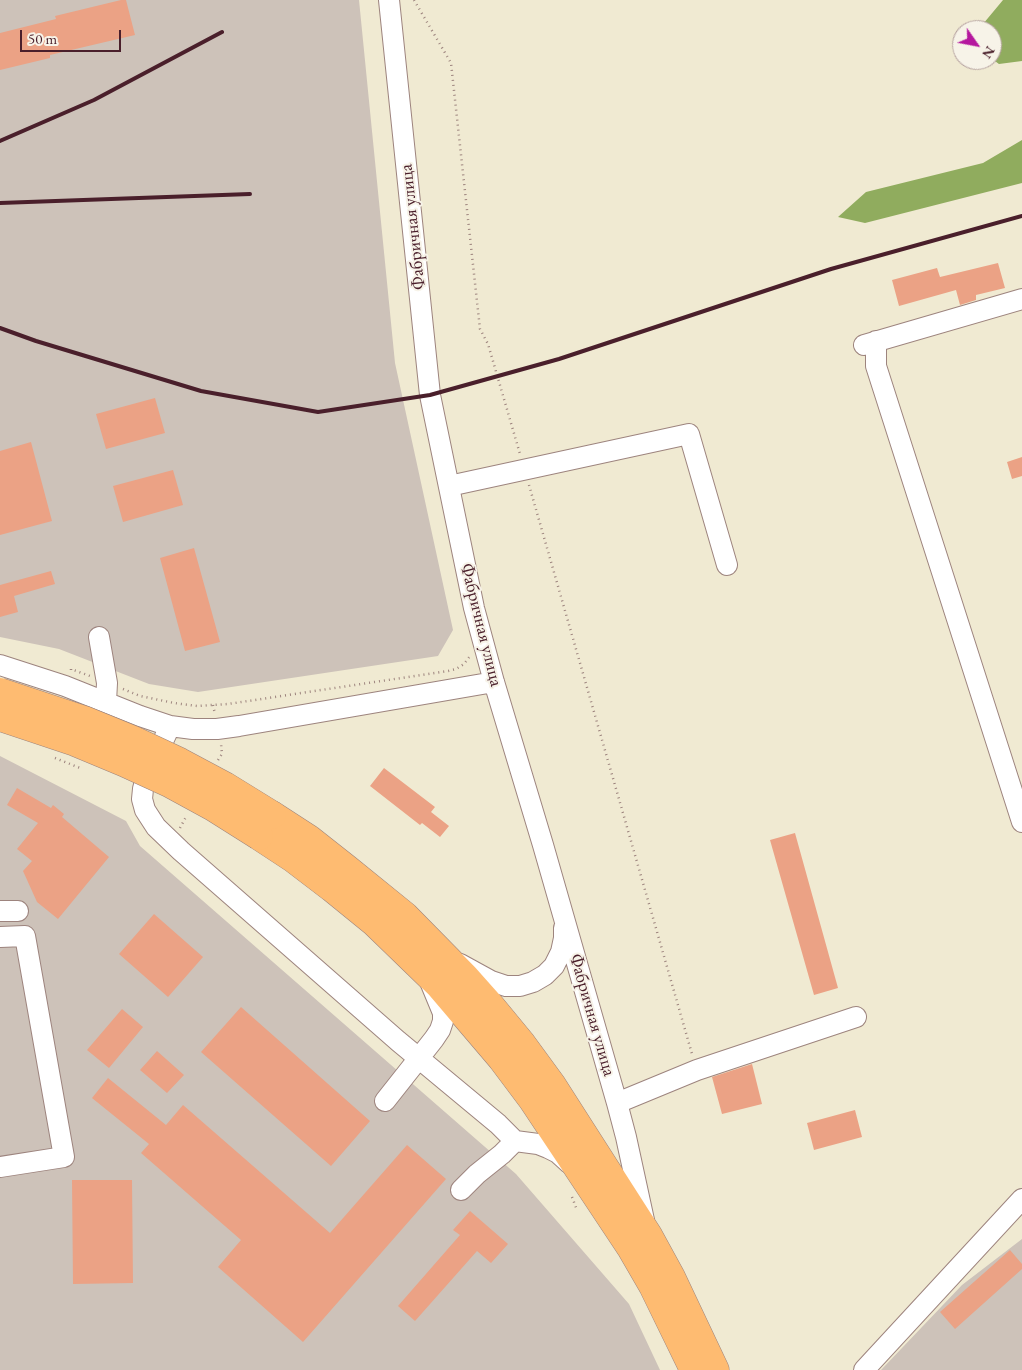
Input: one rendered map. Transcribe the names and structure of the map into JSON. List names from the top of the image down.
{
  "streets": {
    "street": ["Фабричная улица"]
  },
  "scale_bar": "50 m",
  "north": "bottom right"
}
